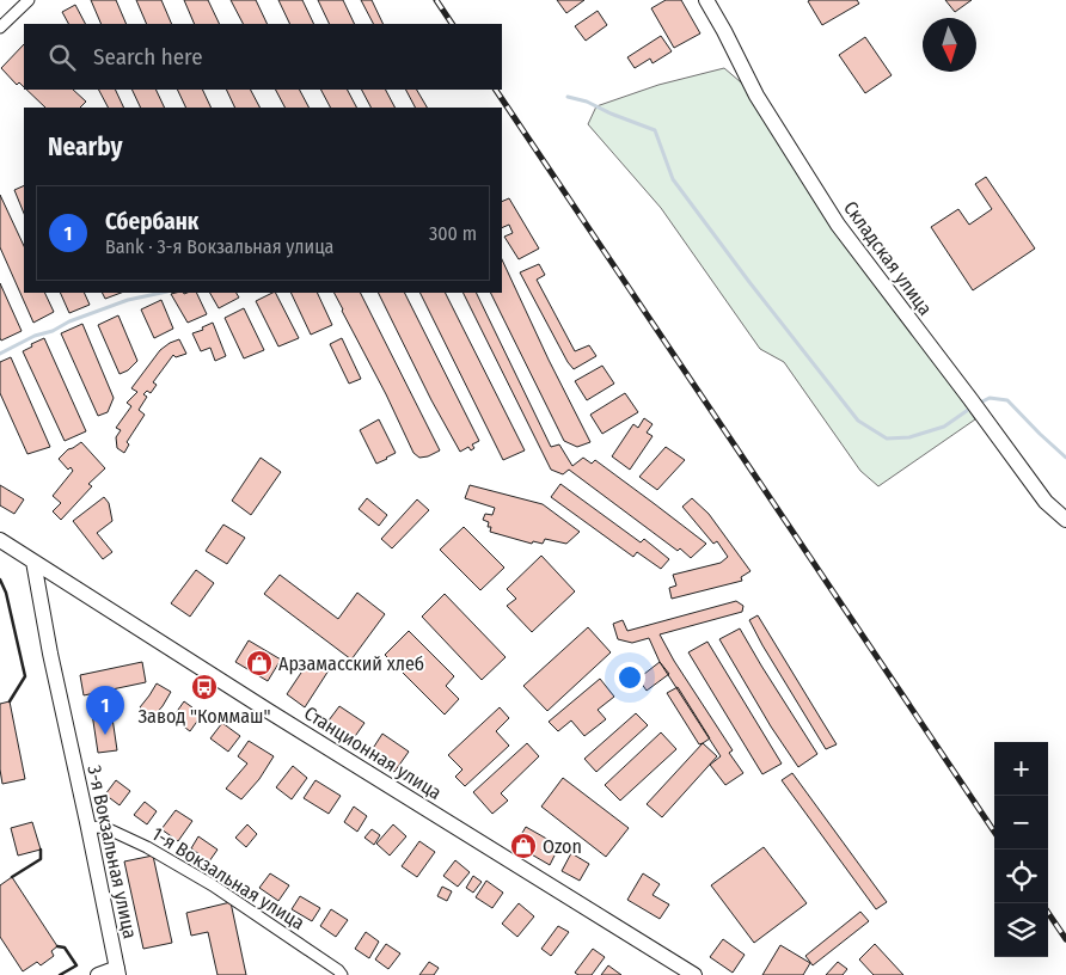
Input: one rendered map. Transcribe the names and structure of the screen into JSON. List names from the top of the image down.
{
  "streets": {
    "street": [
      "Складская улица",
      "Станционная улица",
      "3-я Вокзальная улица",
      "1-я Вокзальная улица"
    ]
  },
  "crossings": [
    ["Станционная улица", "3-я Вокзальная улица"],
    ["3-я Вокзальная улица", "1-я Вокзальная улица"]
  ],
  "places": {
    "shop": ["Арзамасский хлеб", "Ozon"],
    "bus stop": ["Завод \"Коммаш\""]
  },
  "north": "bottom",
  "page": {
    "search": "Search here",
    "heading": "Nearby",
    "list": [
      {
        "mark": "1",
        "name": "Сбербанк",
        "note": "Bank · 3-я Вокзальная улица",
        "value": "300 m"
      }
    ],
    "pins": "1",
    "map_buttons": ["+", "−"]
  }
}
